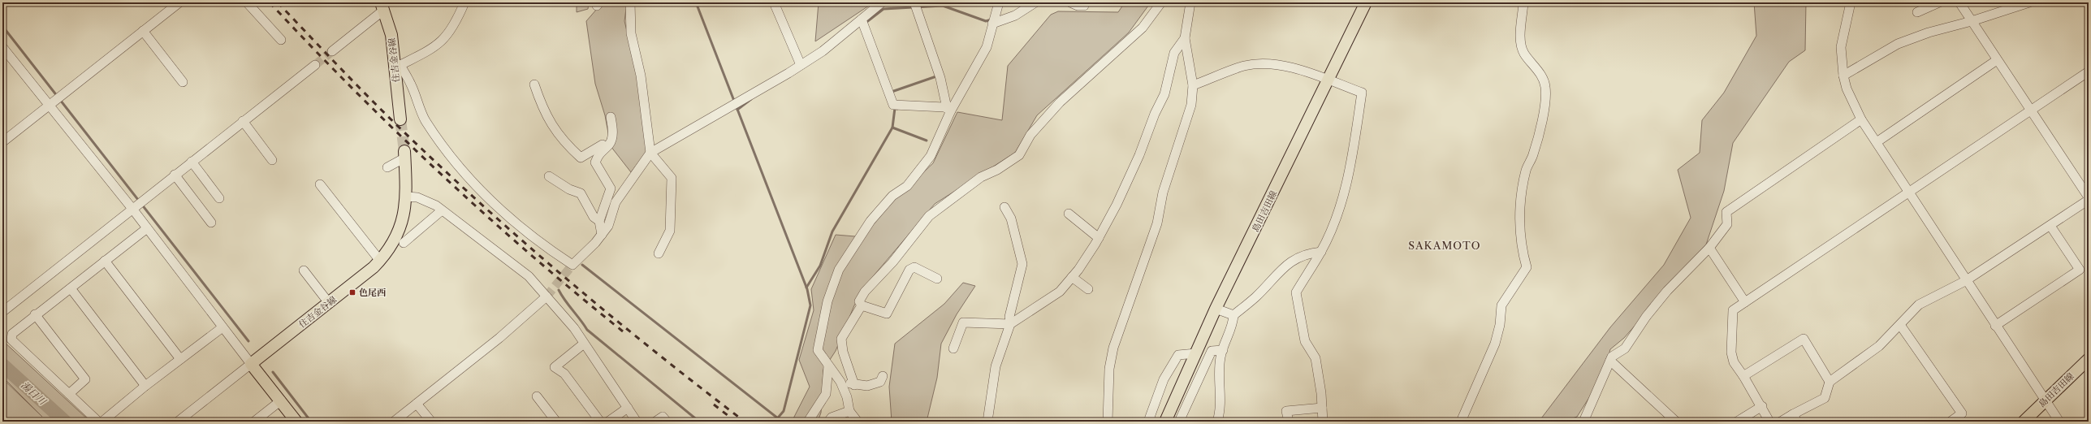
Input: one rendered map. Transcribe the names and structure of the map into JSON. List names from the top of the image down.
{
  "streets": {
    "main road": ["住吉金谷線", "島田吉田線"]
  },
  "districts": ["SAKAMOTO"],
  "water": ["湯日川"],
  "places": {
    "transit": ["色尾西"]
  }
}
